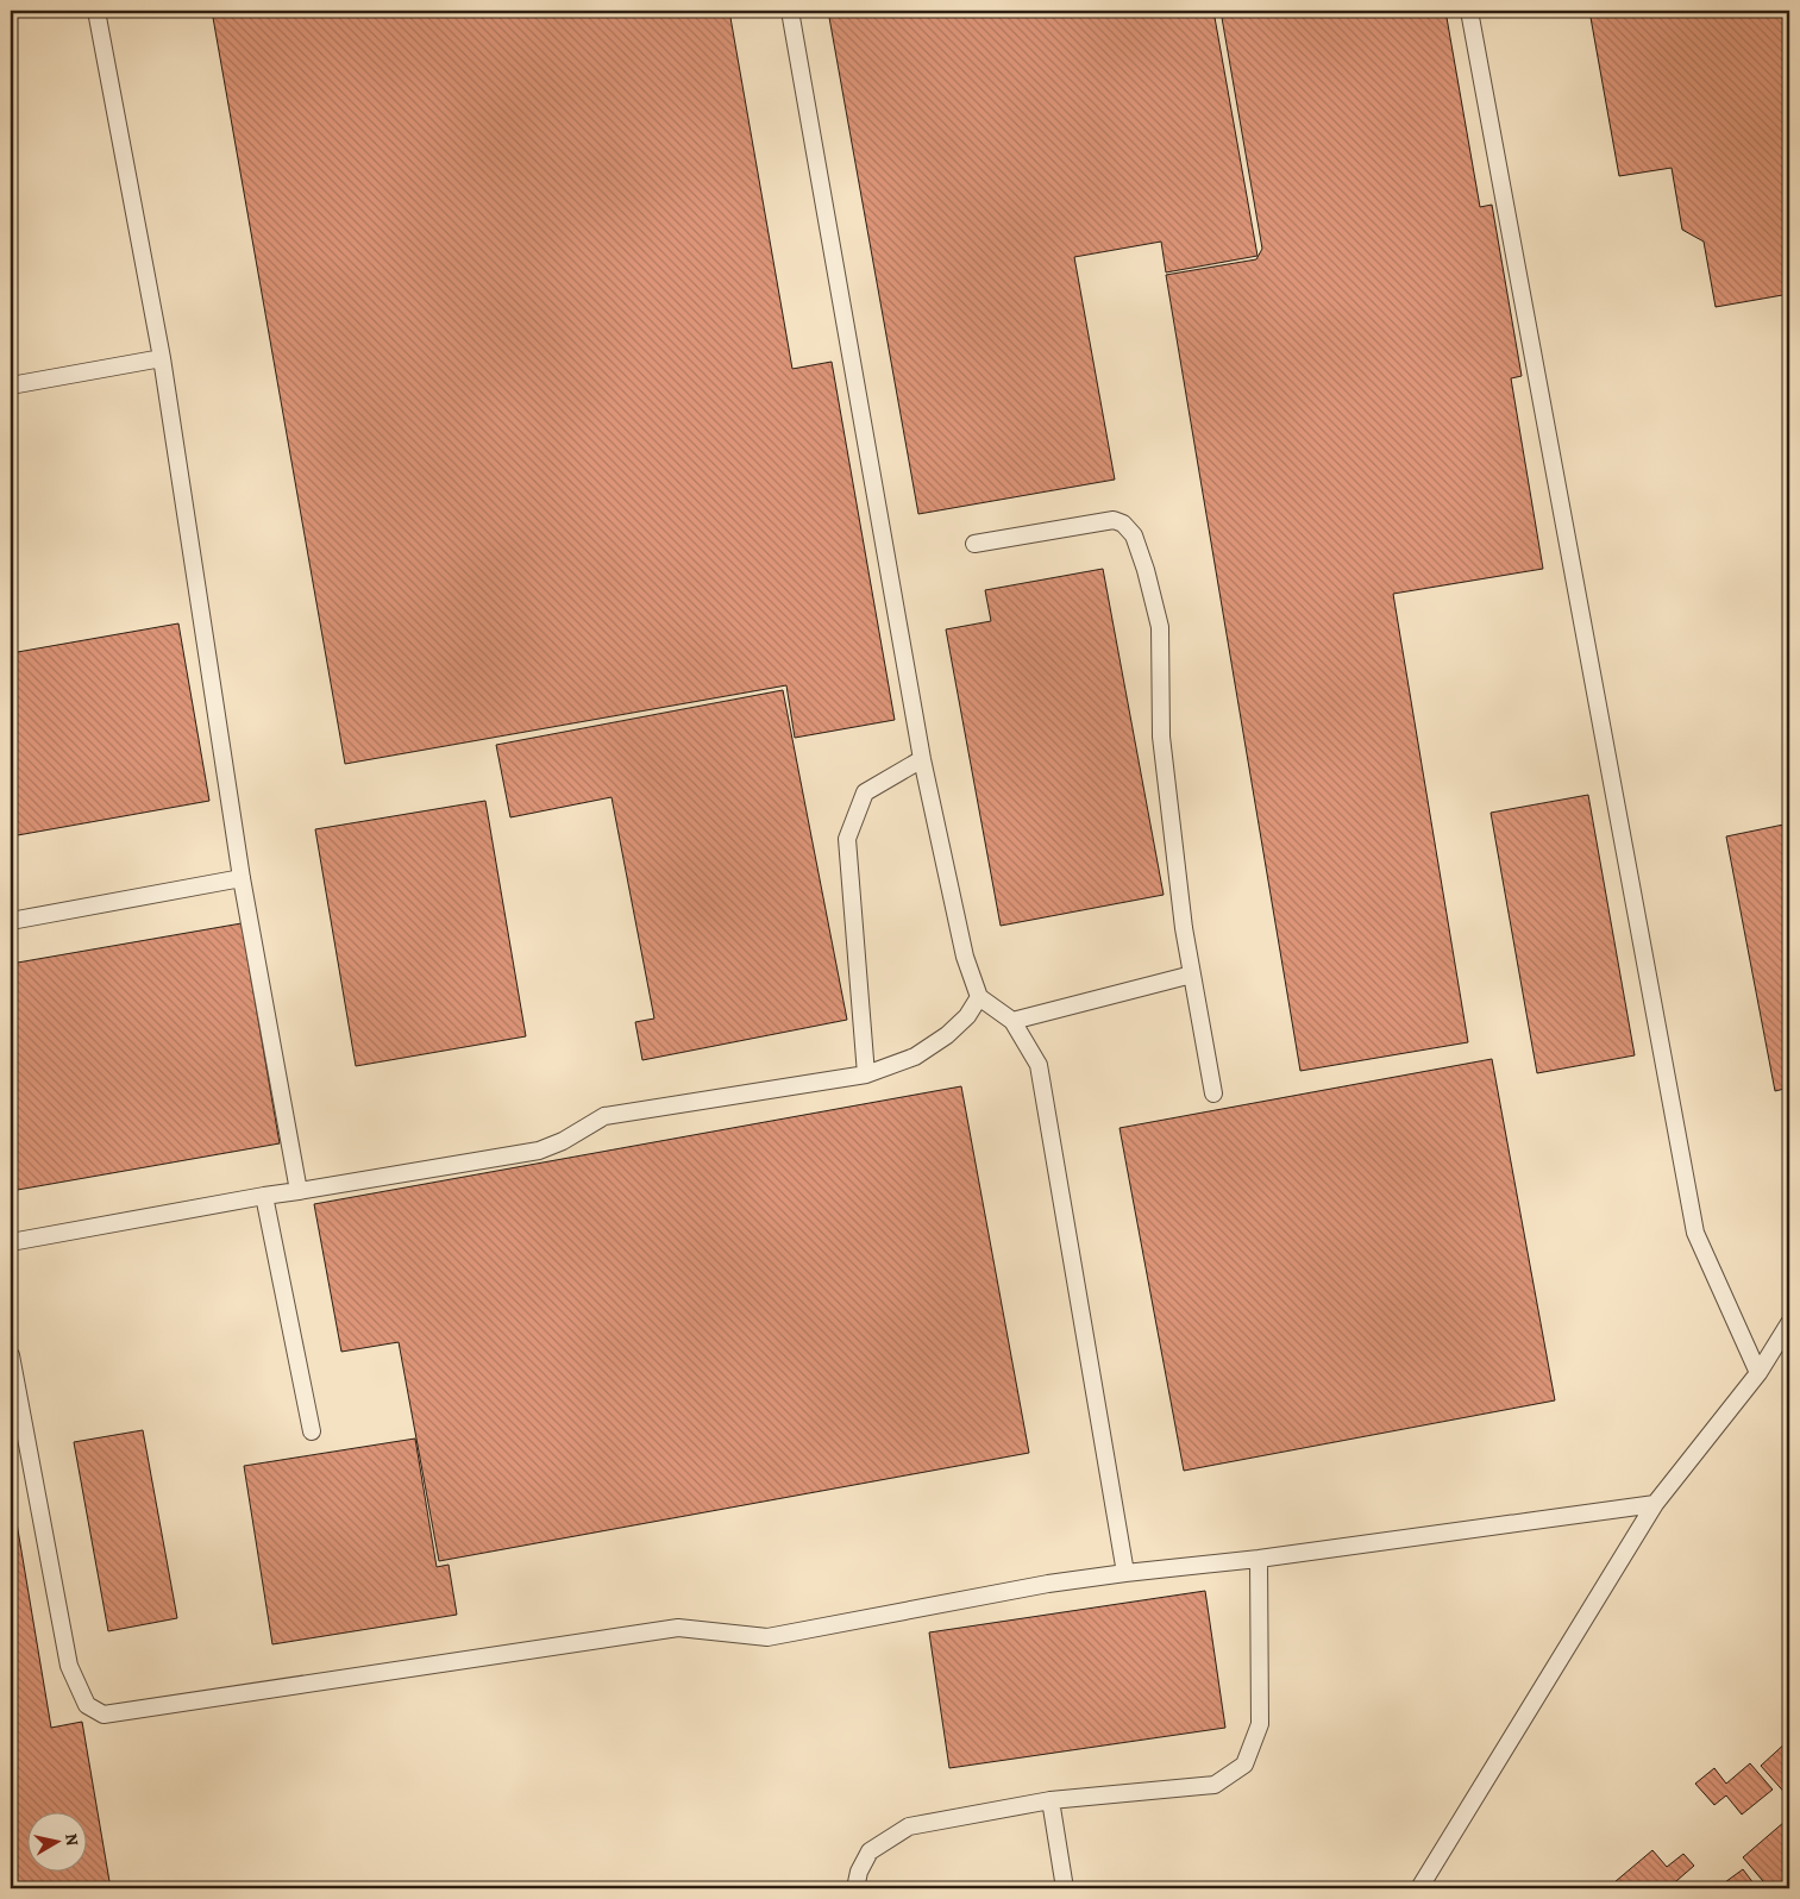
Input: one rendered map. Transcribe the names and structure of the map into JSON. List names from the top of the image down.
{
  "north": "right"
}
